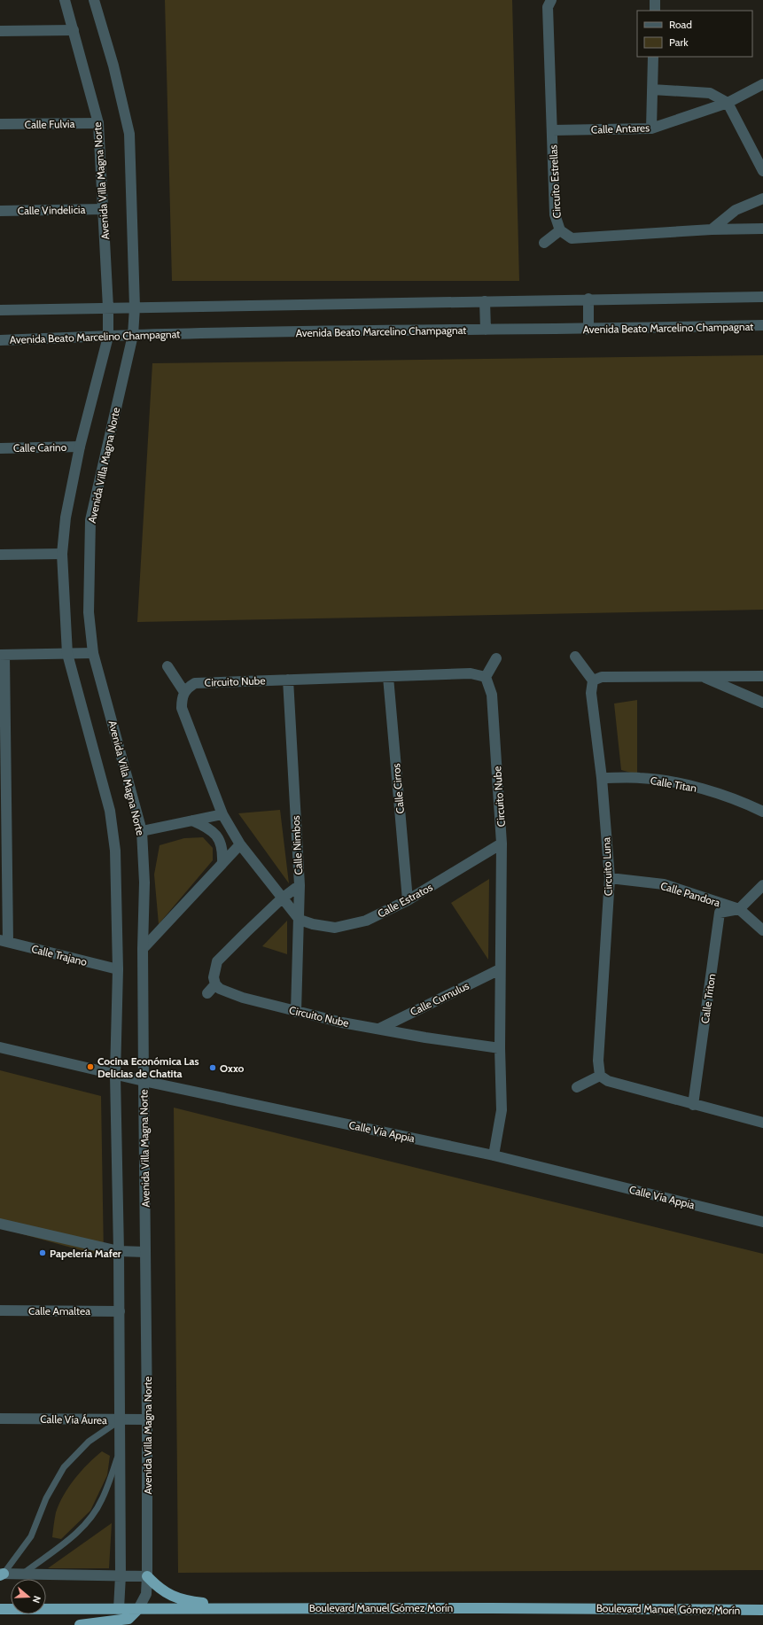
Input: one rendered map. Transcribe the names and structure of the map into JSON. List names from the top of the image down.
{
  "streets": {
    "highway": ["Boulevard Manuel Gómez Morín"],
    "street": [
      "Calle Fulvia",
      "Calle Antares",
      "Avenida Villa Magna Norte",
      "Circuito Estrellas",
      "Calle Vindelicia",
      "Avenida Beato Marcelino Champagnat",
      "Calle Carino",
      "Circuito Nube",
      "Calle Titan",
      "Calle Cirros",
      "Calle Nimbos",
      "Circuito Luna",
      "Calle Pandora",
      "Calle Estratos",
      "Calle Trajano",
      "Calle Cumulus",
      "Calle Triton",
      "Calle Vía Appia",
      "Calle Amaltea",
      "Calle Vía Áurea"
    ]
  },
  "crossings": [
    ["Calle Fulvia", "Avenida Villa Magna Norte"],
    ["Calle Antares", "Circuito Estrellas"],
    ["Avenida Villa Magna Norte", "Calle Vindelicia"],
    ["Avenida Villa Magna Norte", "Avenida Beato Marcelino Champagnat"],
    ["Avenida Villa Magna Norte", "Calle Carino"],
    ["Avenida Villa Magna Norte", "Calle Trajano"],
    ["Avenida Villa Magna Norte", "Calle Vía Appia"],
    ["Avenida Villa Magna Norte", "Calle Amaltea"],
    ["Avenida Villa Magna Norte", "Calle Vía Áurea"],
    ["Avenida Villa Magna Norte", "Boulevard Manuel Gómez Morín"],
    ["Circuito Nube", "Calle Cirros"],
    ["Circuito Nube", "Calle Nimbos"],
    ["Circuito Nube", "Calle Estratos"],
    ["Circuito Nube", "Calle Cumulus"],
    ["Calle Titan", "Circuito Luna"],
    ["Calle Cirros", "Calle Estratos"],
    ["Calle Nimbos", "Calle Estratos"],
    ["Circuito Luna", "Calle Pandora"],
    ["Calle Pandora", "Calle Triton"]
  ],
  "places": ["Cocina Económica Las Delicias de Chatita", "Oxxo", "Papelería Mafer"],
  "legend": ["Road", "Park"],
  "north": "right"
}
